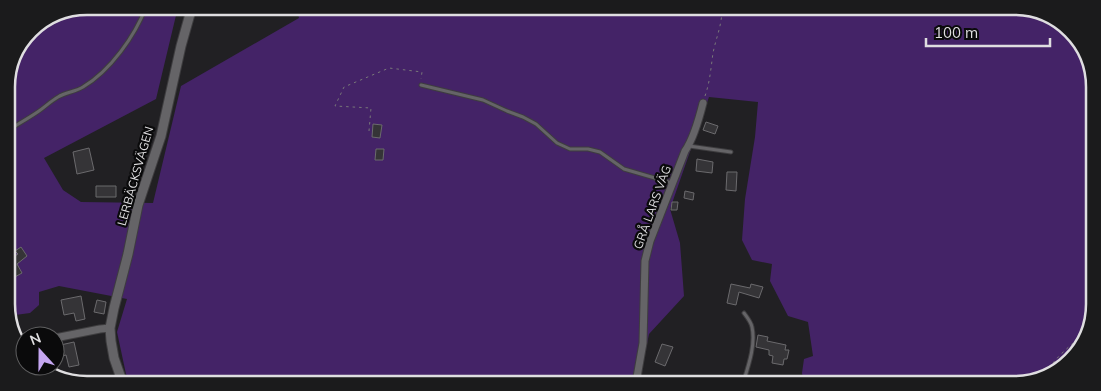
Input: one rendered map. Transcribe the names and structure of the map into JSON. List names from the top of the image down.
{
  "streets": {
    "street": ["LERBÄCKSVÄGEN", "GRÅ LARS VÄG"]
  },
  "scale_bar": "100 m",
  "north": "top"
}
